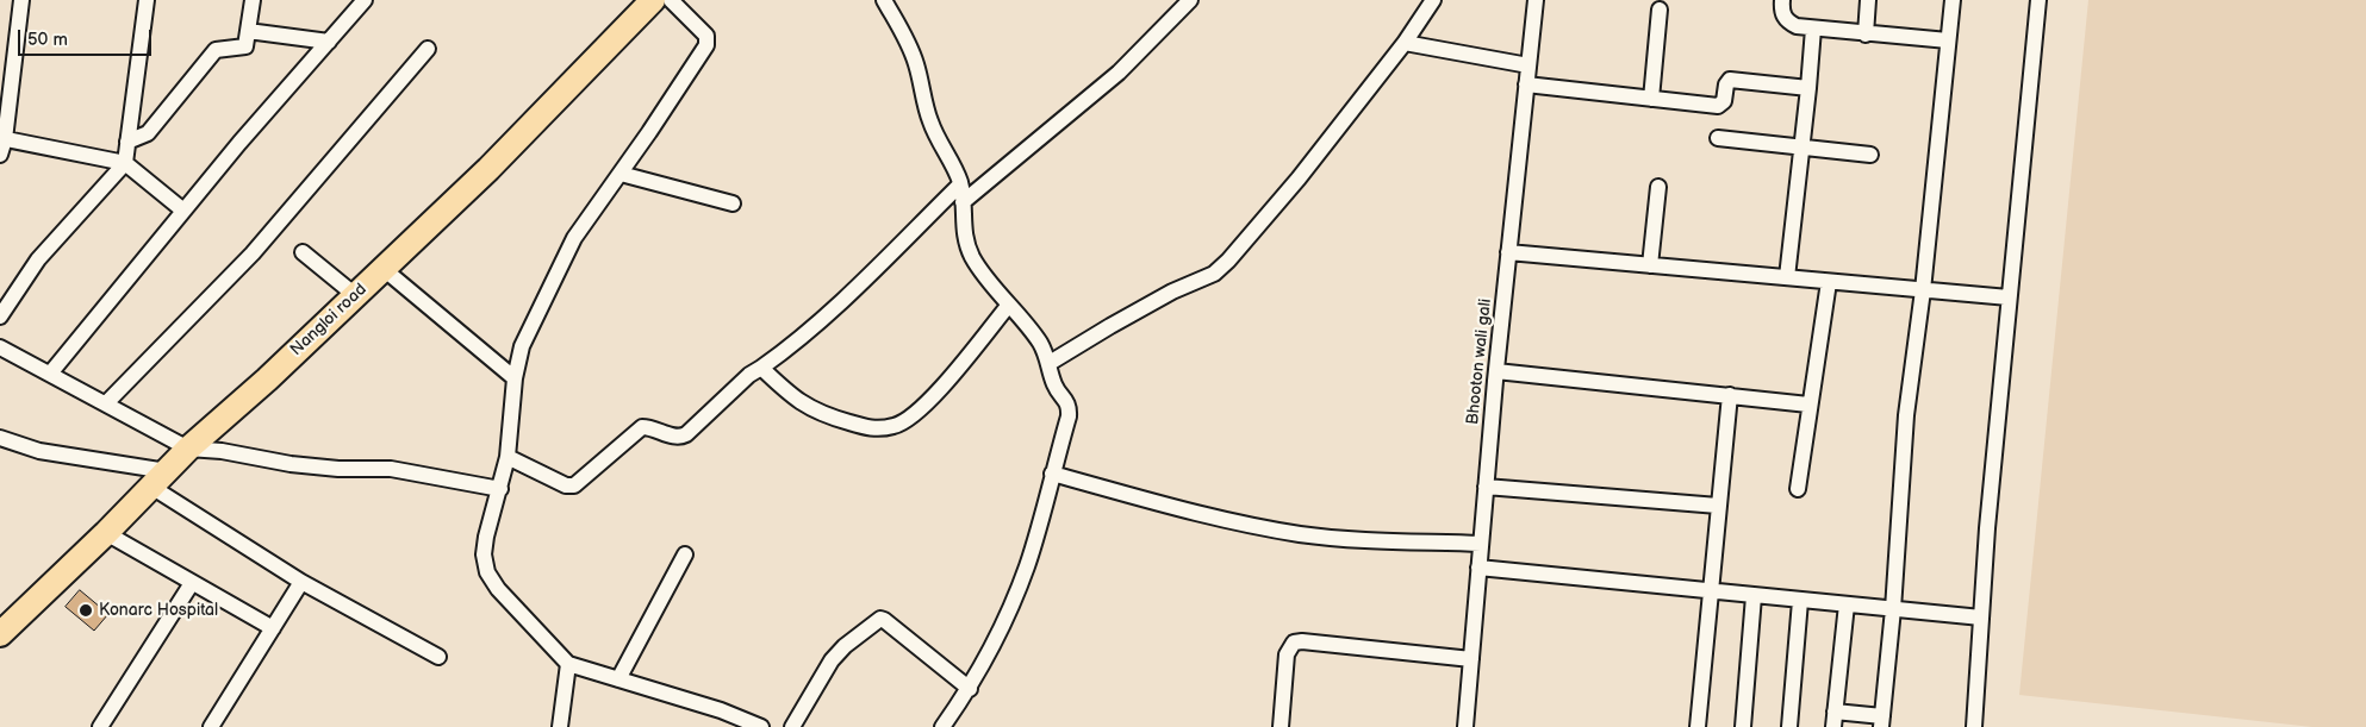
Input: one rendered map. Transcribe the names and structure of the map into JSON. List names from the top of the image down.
{
  "streets": {
    "main road": ["Nangloi road"],
    "street": ["Bhooton wali gali"]
  },
  "places": ["Konarc Hospital"],
  "scale_bar": "50 m"
}
